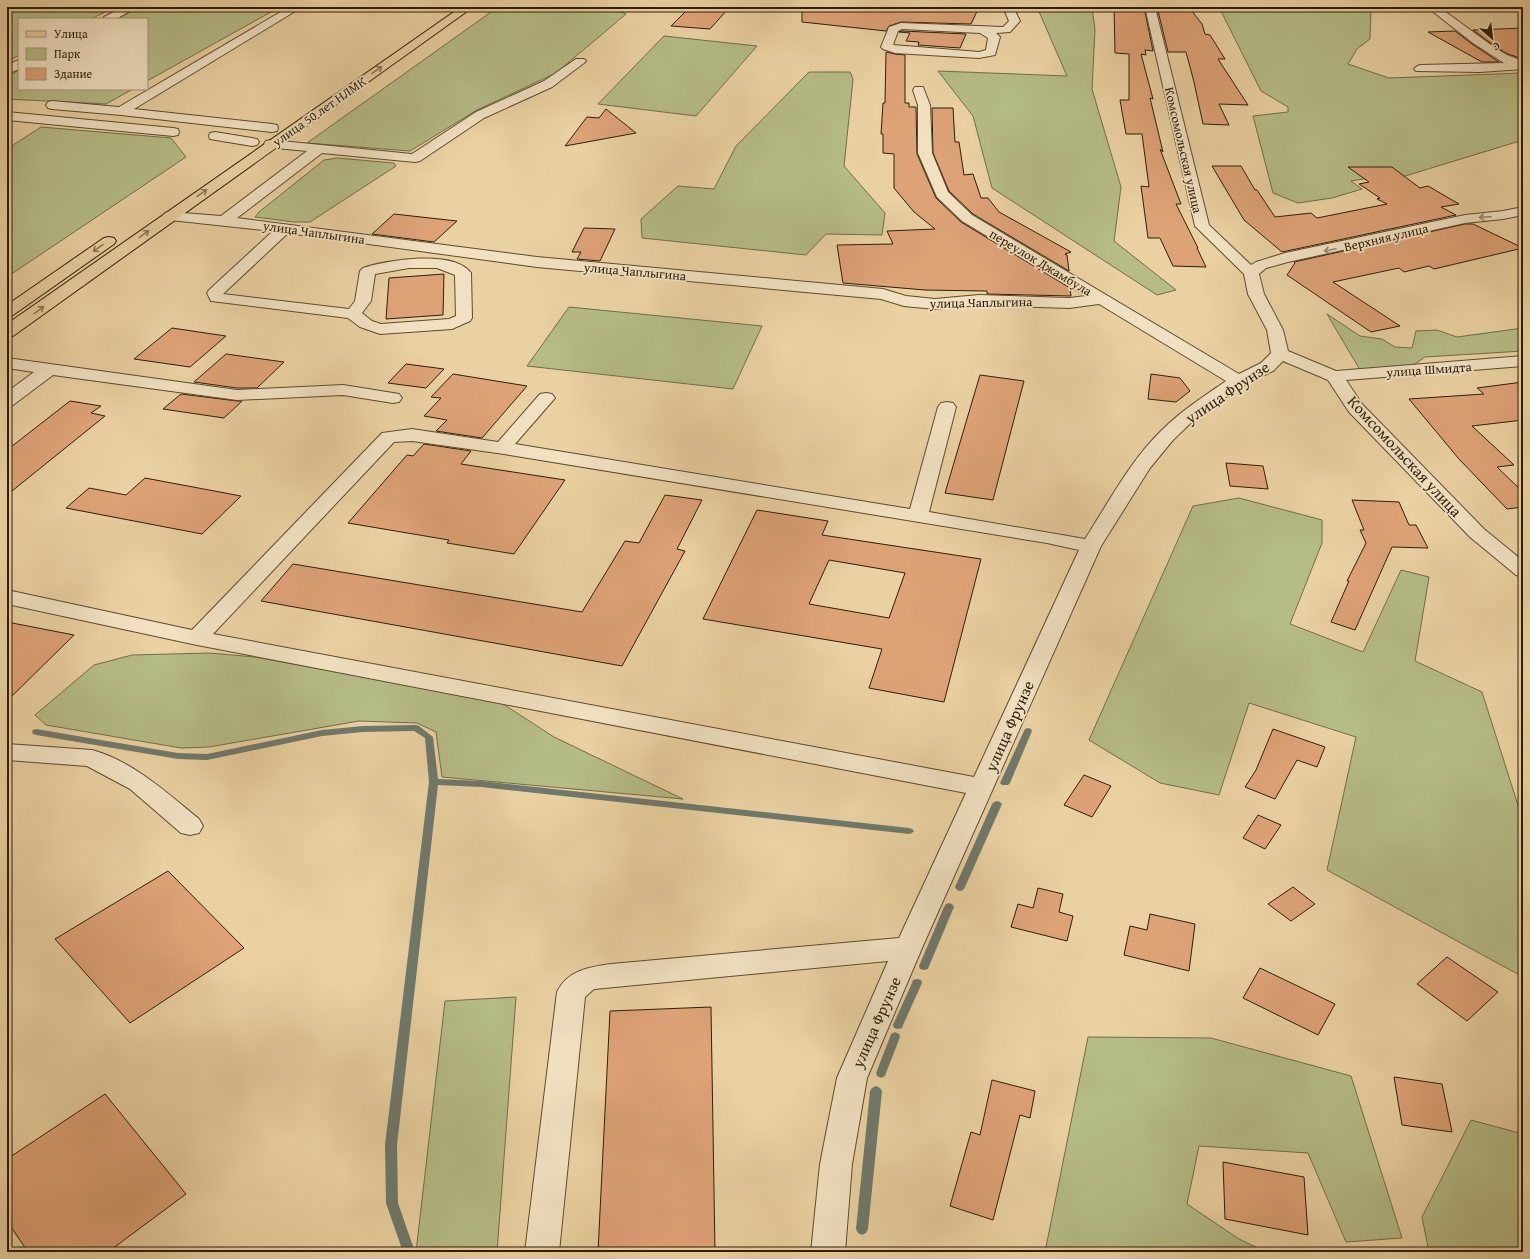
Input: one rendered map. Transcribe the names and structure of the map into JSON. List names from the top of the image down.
{
  "streets": {
    "main road": ["улица 50 лет НЛМК"],
    "street": [
      "Комсомольская улица",
      "улица Чаплыгина",
      "Верхняя улица",
      "переулок Джамбула",
      "улица Шмидта",
      "улица Фрунзе"
    ]
  },
  "crossings": [
    ["улица 50 лет НЛМК", "улица Чаплыгина"],
    ["Комсомольская улица", "Верхняя улица"],
    ["Комсомольская улица", "улица Шмидта"],
    ["Комсомольская улица", "улица Фрунзе"],
    ["улица Чаплыгина", "переулок Джамбула"],
    ["Верхняя улица", "улица Фрунзе"],
    ["переулок Джамбула", "улица Фрунзе"]
  ],
  "one_way": ["Верхняя улица"],
  "legend": ["Улица", "Парк", "Здание"],
  "north": "bottom right"
}
